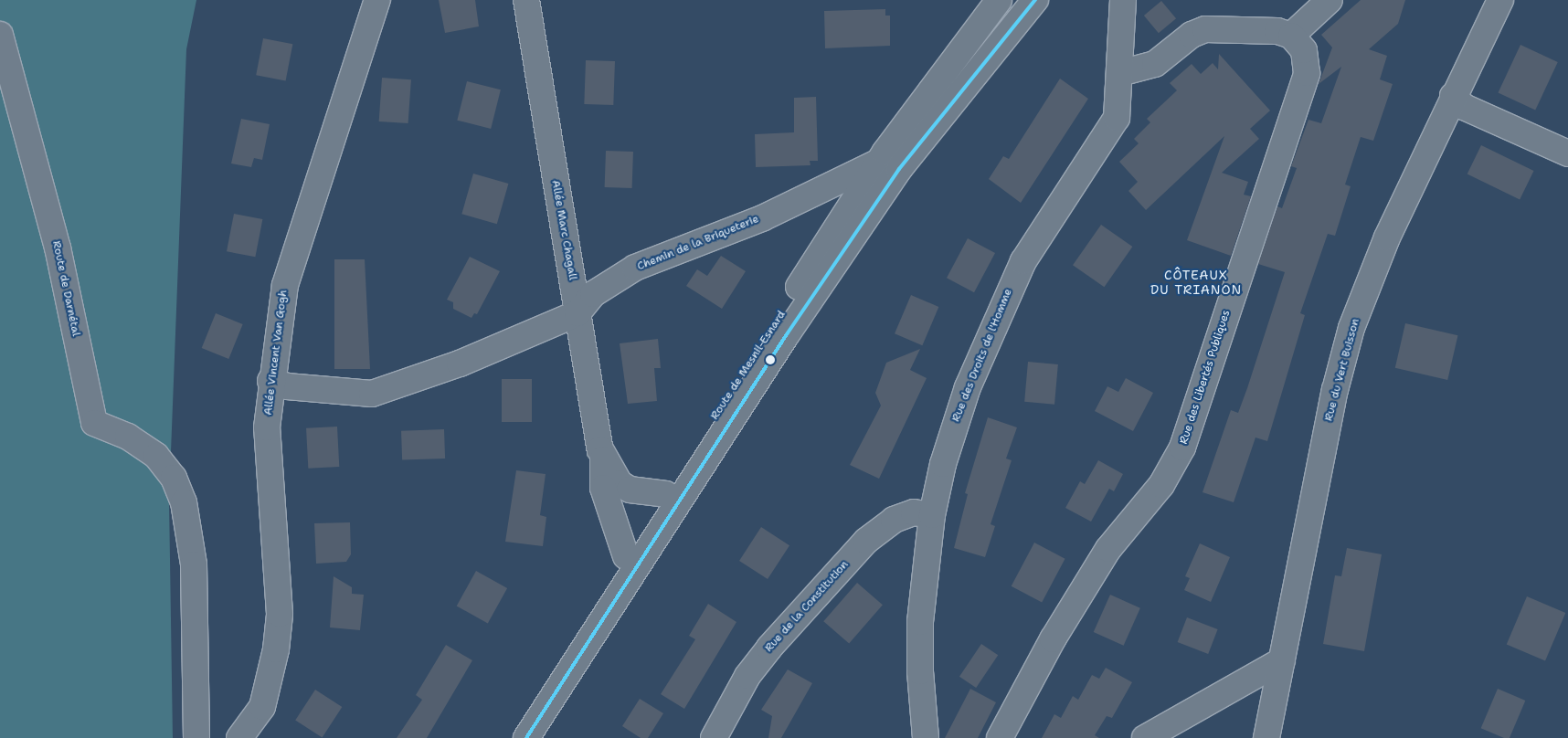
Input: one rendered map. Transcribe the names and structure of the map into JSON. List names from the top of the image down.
{
  "streets": {
    "street": [
      "Allée Marc Chagall",
      "Chemin de la Briqueterie",
      "Route de Darnétal",
      "Allée Vincent Van Gogh",
      "Rue des Droits de l'Homme",
      "Route de Mesnil-Esnard",
      "Rue du Vert Buisson",
      "Rue des Libertés Publiques",
      "Rue de la Constitution"
    ]
  },
  "crossings": [
    ["Allée Marc Chagall", "Chemin de la Briqueterie"],
    ["Chemin de la Briqueterie", "Allée Vincent Van Gogh"],
    ["Chemin de la Briqueterie", "Route de Mesnil-Esnard"],
    ["Rue des Droits de l'Homme", "Rue de la Constitution"]
  ],
  "districts": ["CÔTEAUX DU TRIANON"]
}
